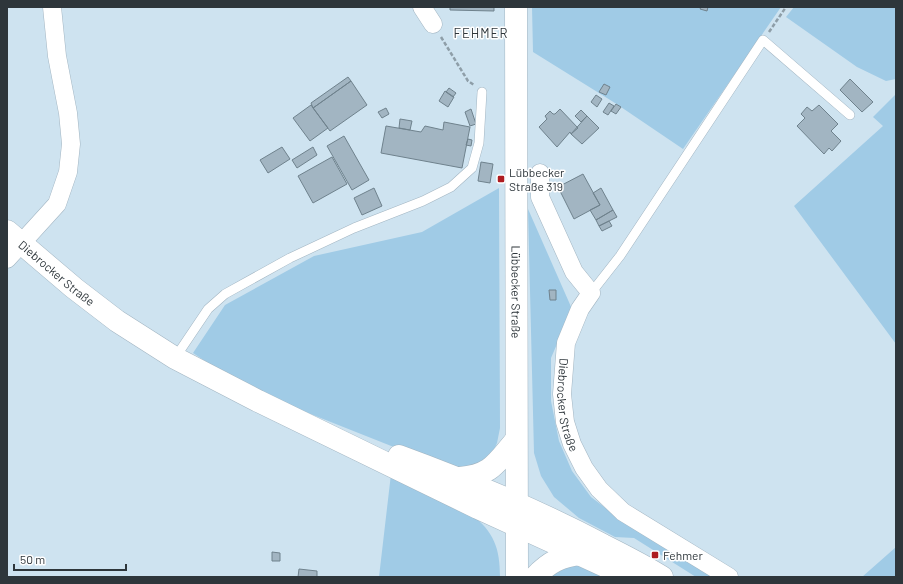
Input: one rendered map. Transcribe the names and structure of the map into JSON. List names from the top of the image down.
{
  "streets": {
    "main road": ["Diebrocker Straße", "Lübbecker Straße"]
  },
  "crossings": [
    ["Diebrocker Straße", "Lübbecker Straße"]
  ],
  "districts": ["FEHMER"],
  "places": {
    "transit": ["Lübbecker Straße 319", "Fehmer"]
  },
  "scale_bar": "50 m"
}
